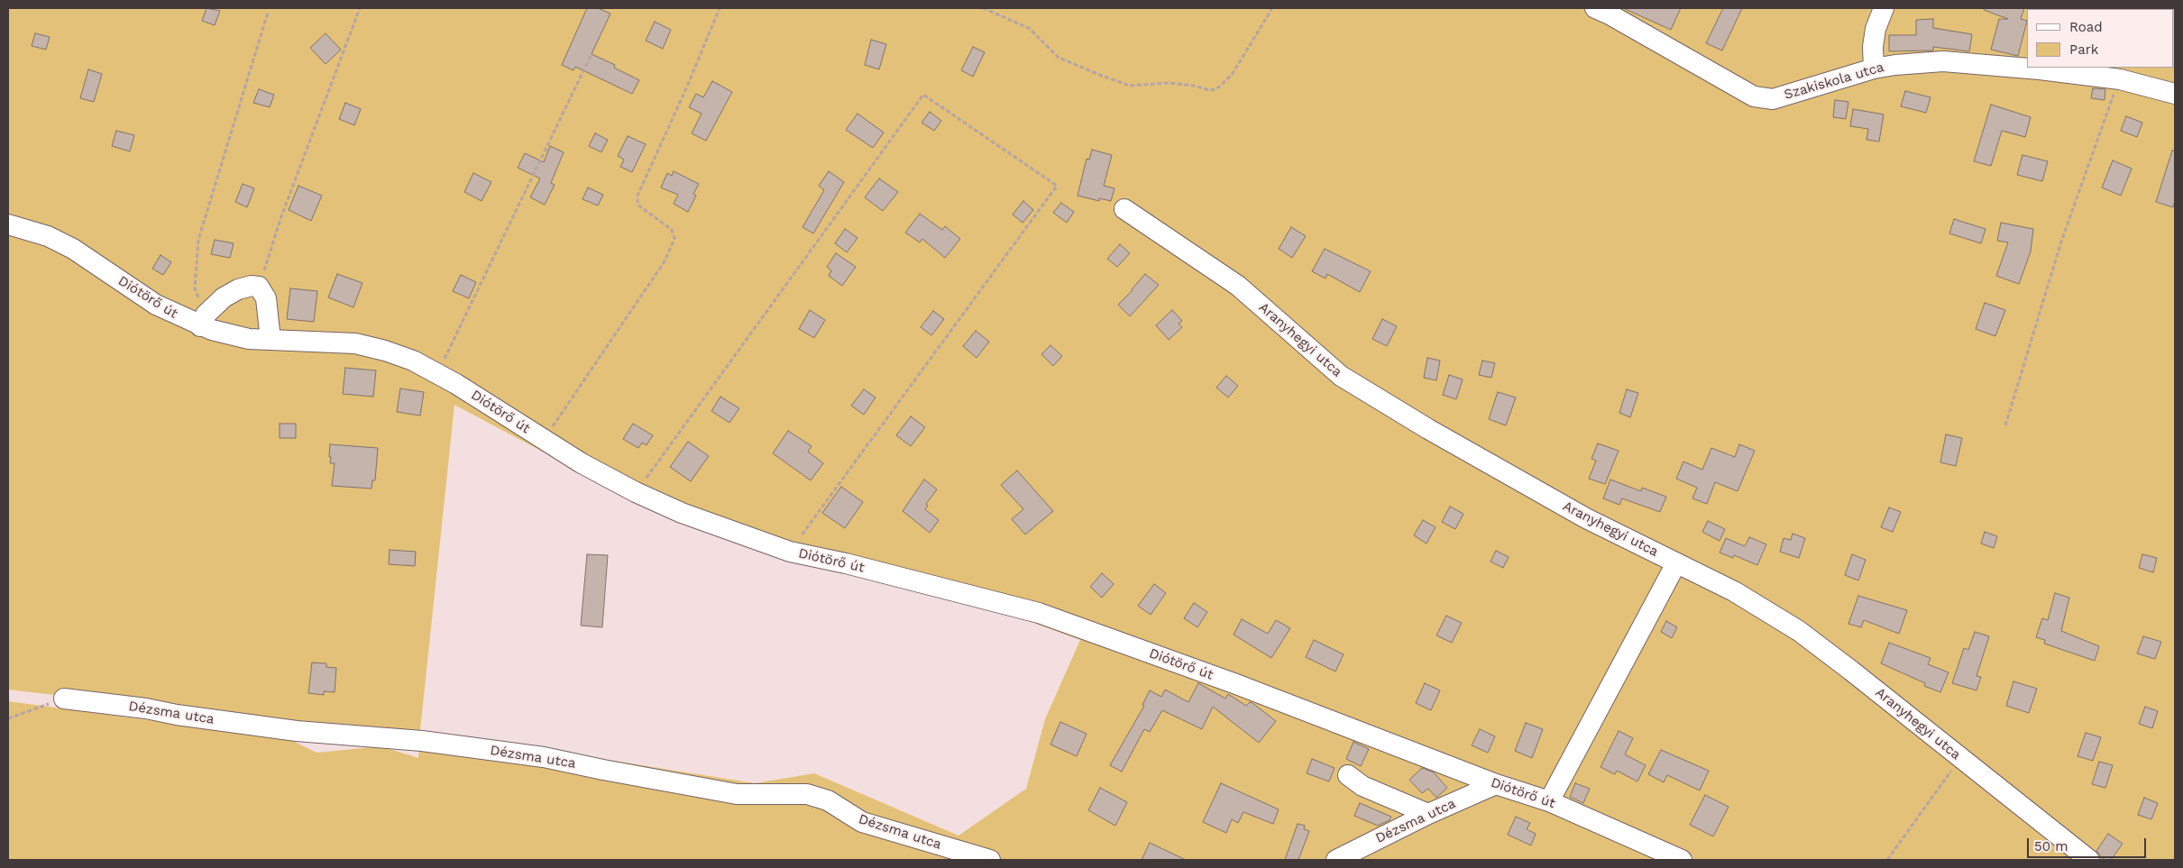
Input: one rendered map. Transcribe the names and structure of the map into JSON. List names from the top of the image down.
{
  "streets": {
    "street": [
      "Szakiskola utca",
      "Diótörő út",
      "Aranyhegyi utca",
      "Dézsma utca"
    ]
  },
  "crossings": [
    ["Diótörő út", "Dézsma utca"]
  ],
  "legend": ["Road", "Park"],
  "scale_bar": "50 m"
}
